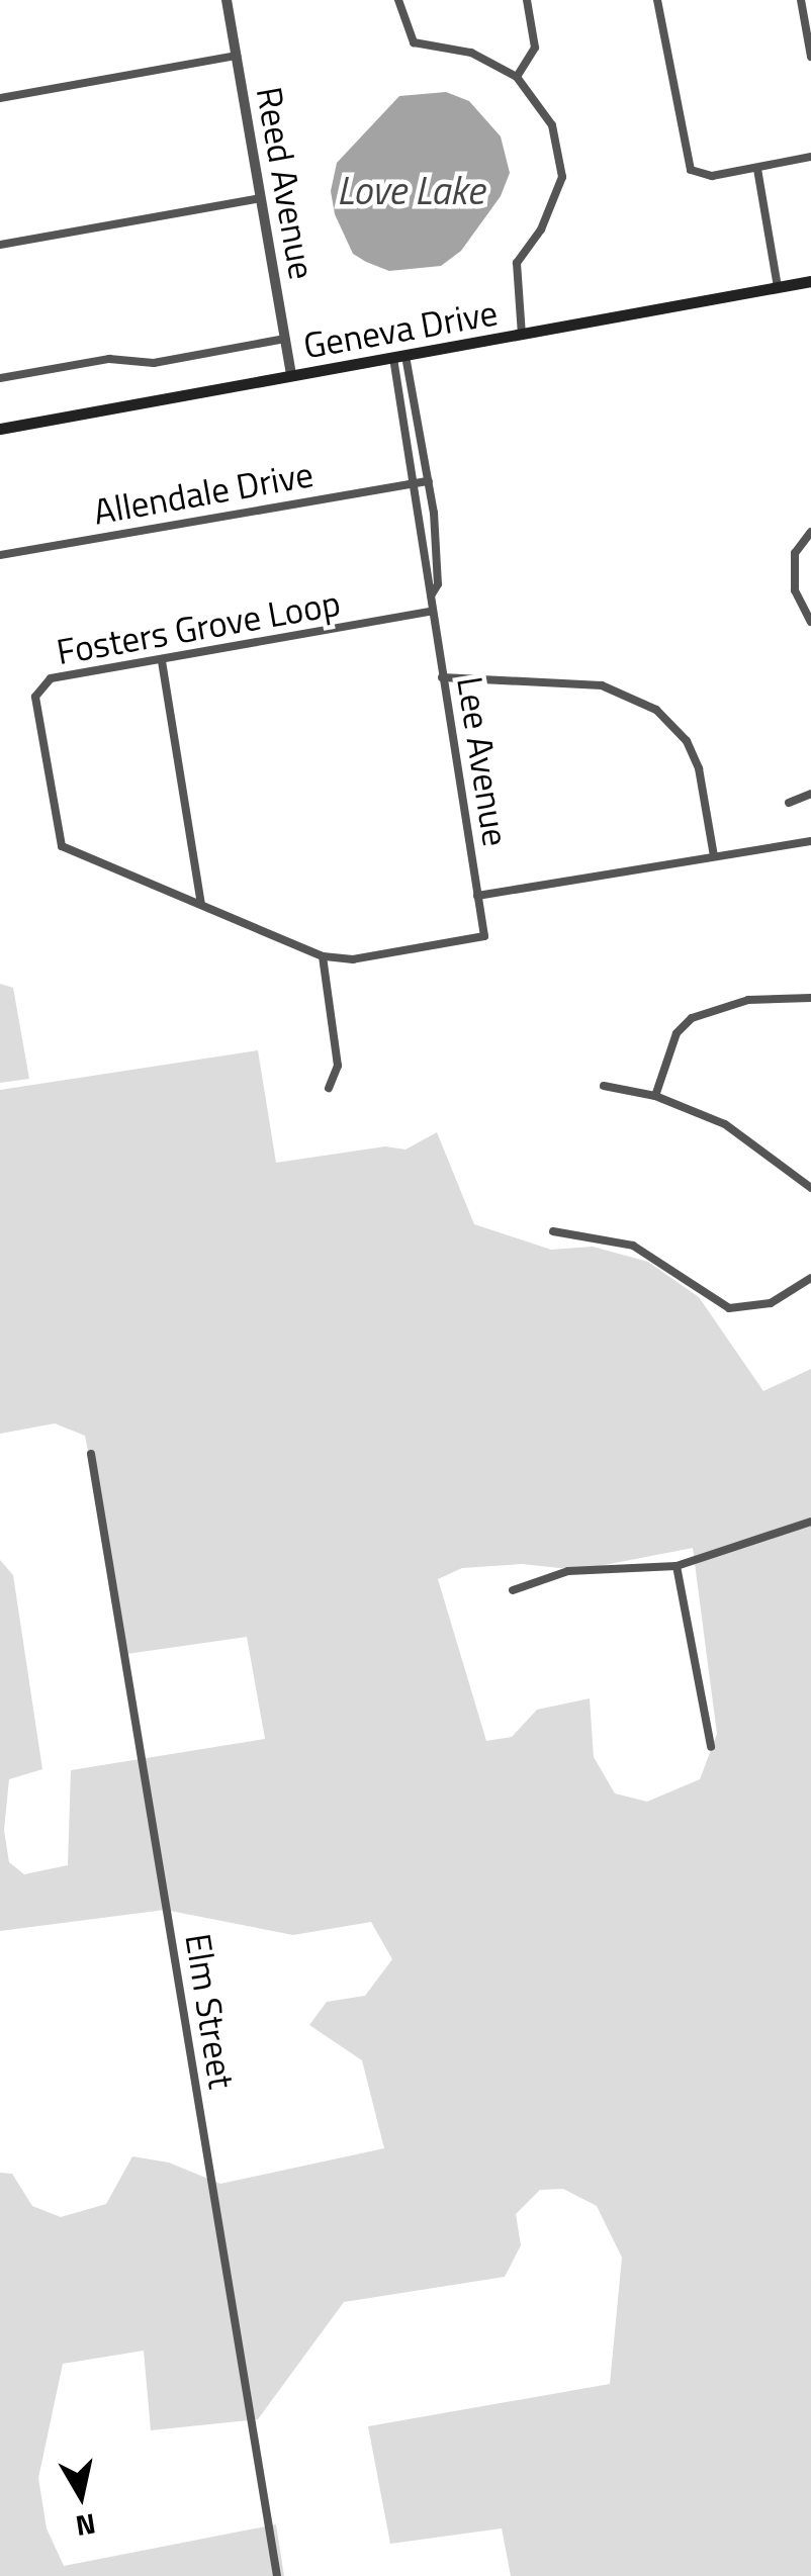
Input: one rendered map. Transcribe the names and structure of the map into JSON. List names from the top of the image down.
{
  "streets": {
    "main road": ["Geneva Drive"],
    "street": [
      "Reed Avenue",
      "Allendale Drive",
      "Fosters Grove Loop",
      "Lee Avenue",
      "Elm Street"
    ]
  },
  "crossings": [
    ["Reed Avenue", "Geneva Drive"],
    ["Geneva Drive", "Lee Avenue"],
    ["Allendale Drive", "Lee Avenue"],
    ["Fosters Grove Loop", "Lee Avenue"]
  ],
  "water": ["Love Lake"],
  "north": "bottom"
}
